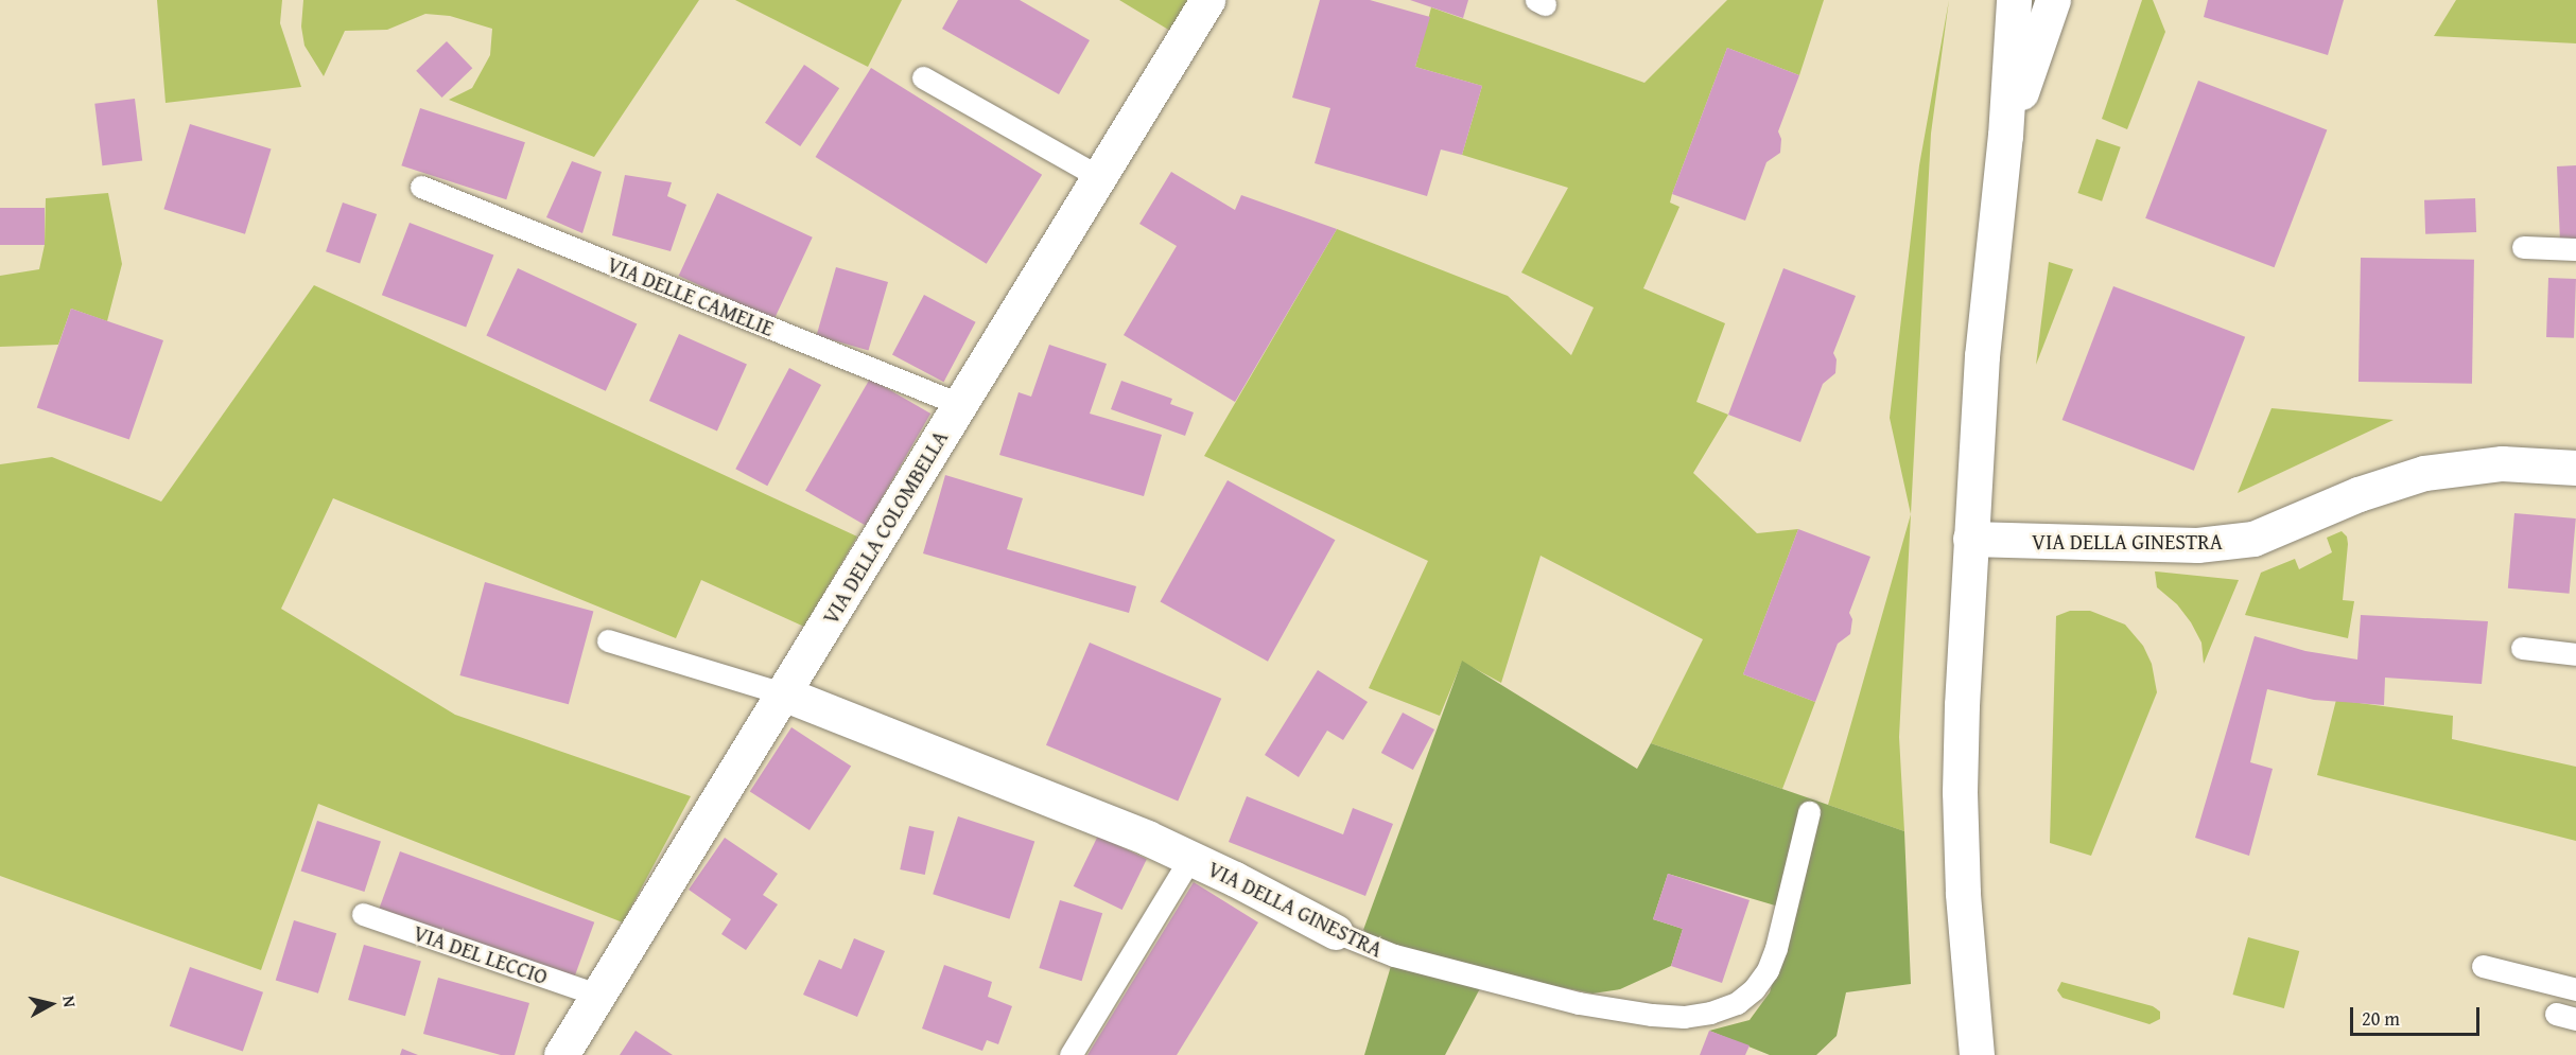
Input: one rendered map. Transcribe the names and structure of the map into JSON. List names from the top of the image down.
{
  "streets": {
    "street": ["VIA DELLA COLOMBELLA", "VIA DELLA GINESTRA"],
    "lane": ["VIA DELLE CAMELIE", "VIA DEL LECCIO"]
  },
  "crossings": [
    ["VIA DELLE CAMELIE", "VIA DELLA COLOMBELLA"],
    ["VIA DELLA COLOMBELLA", "VIA DELLA GINESTRA"],
    ["VIA DELLA COLOMBELLA", "VIA DEL LECCIO"]
  ],
  "scale_bar": "20 m",
  "north": "right"
}
